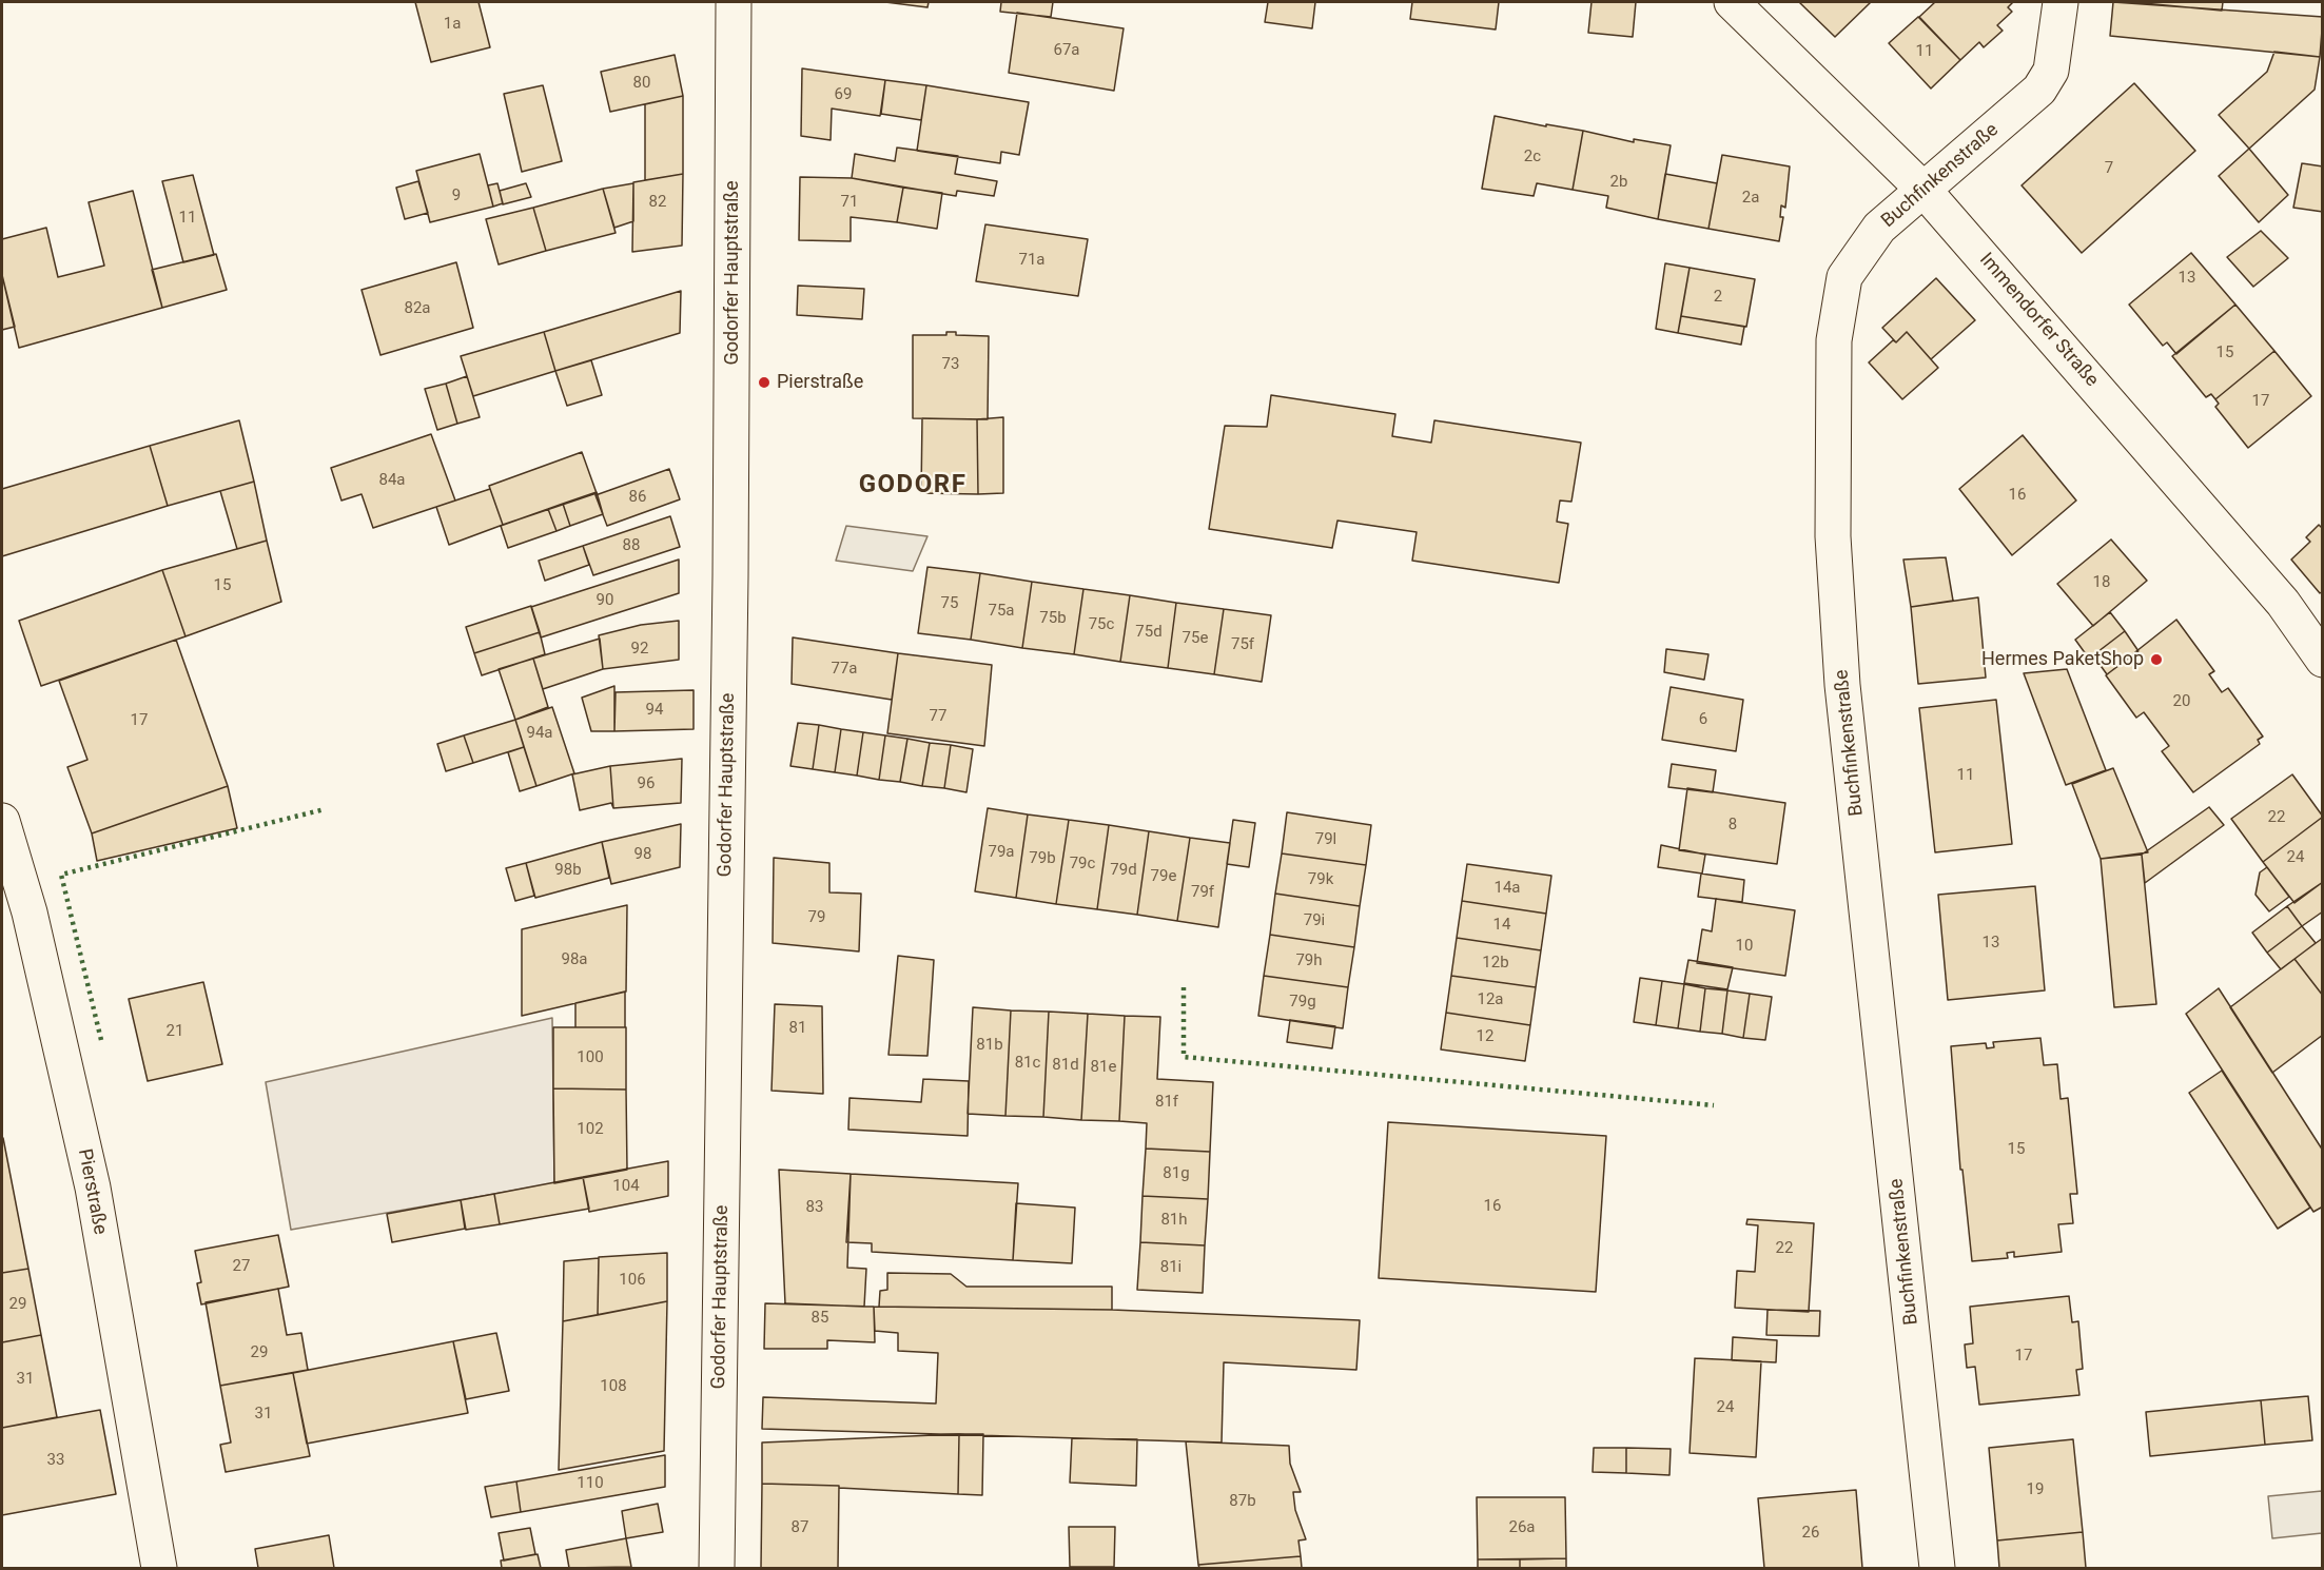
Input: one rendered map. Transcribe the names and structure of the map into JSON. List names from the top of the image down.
{
  "streets": {
    "street": [
      "Buchfinkenstraße",
      "Godorfer Hauptstraße",
      "Immendorfer Straße",
      "Pierstraße"
    ]
  },
  "crossings": [
    ["Buchfinkenstraße", "Immendorfer Straße"]
  ],
  "districts": ["GODORF"],
  "places": ["Pierstraße", "Hermes PaketShop"],
  "house_numbers": [
    "1a",
    "67a",
    "11",
    "80",
    "69",
    "2c",
    "7",
    "2b",
    "9",
    "2a",
    "82",
    "71",
    "11",
    "71a",
    "13",
    "2",
    "82a",
    "15",
    "73",
    "17",
    "84a",
    "16",
    "86",
    "88",
    "18",
    "15",
    "90",
    "75",
    "75a",
    "75b",
    "75c",
    "75d",
    "75e",
    "75f",
    "92",
    "77a",
    "20",
    "94",
    "77",
    "6",
    "17",
    "94a",
    "11",
    "96",
    "22",
    "8",
    "79l",
    "79a",
    "98",
    "24",
    "79b",
    "79c",
    "98b",
    "79d",
    "79e",
    "79k",
    "14a",
    "79f",
    "79",
    "79i",
    "14",
    "13",
    "10",
    "98a",
    "79h",
    "12b",
    "12a",
    "79g",
    "81",
    "21",
    "12",
    "81b",
    "100",
    "81c",
    "81d",
    "81e",
    "81f",
    "102",
    "15",
    "81g",
    "104",
    "16",
    "83",
    "81h",
    "22",
    "27",
    "81i",
    "106",
    "29",
    "85",
    "29",
    "17",
    "31",
    "108",
    "24",
    "31",
    "33",
    "110",
    "19",
    "87b",
    "87",
    "26a",
    "26"
  ]
}
